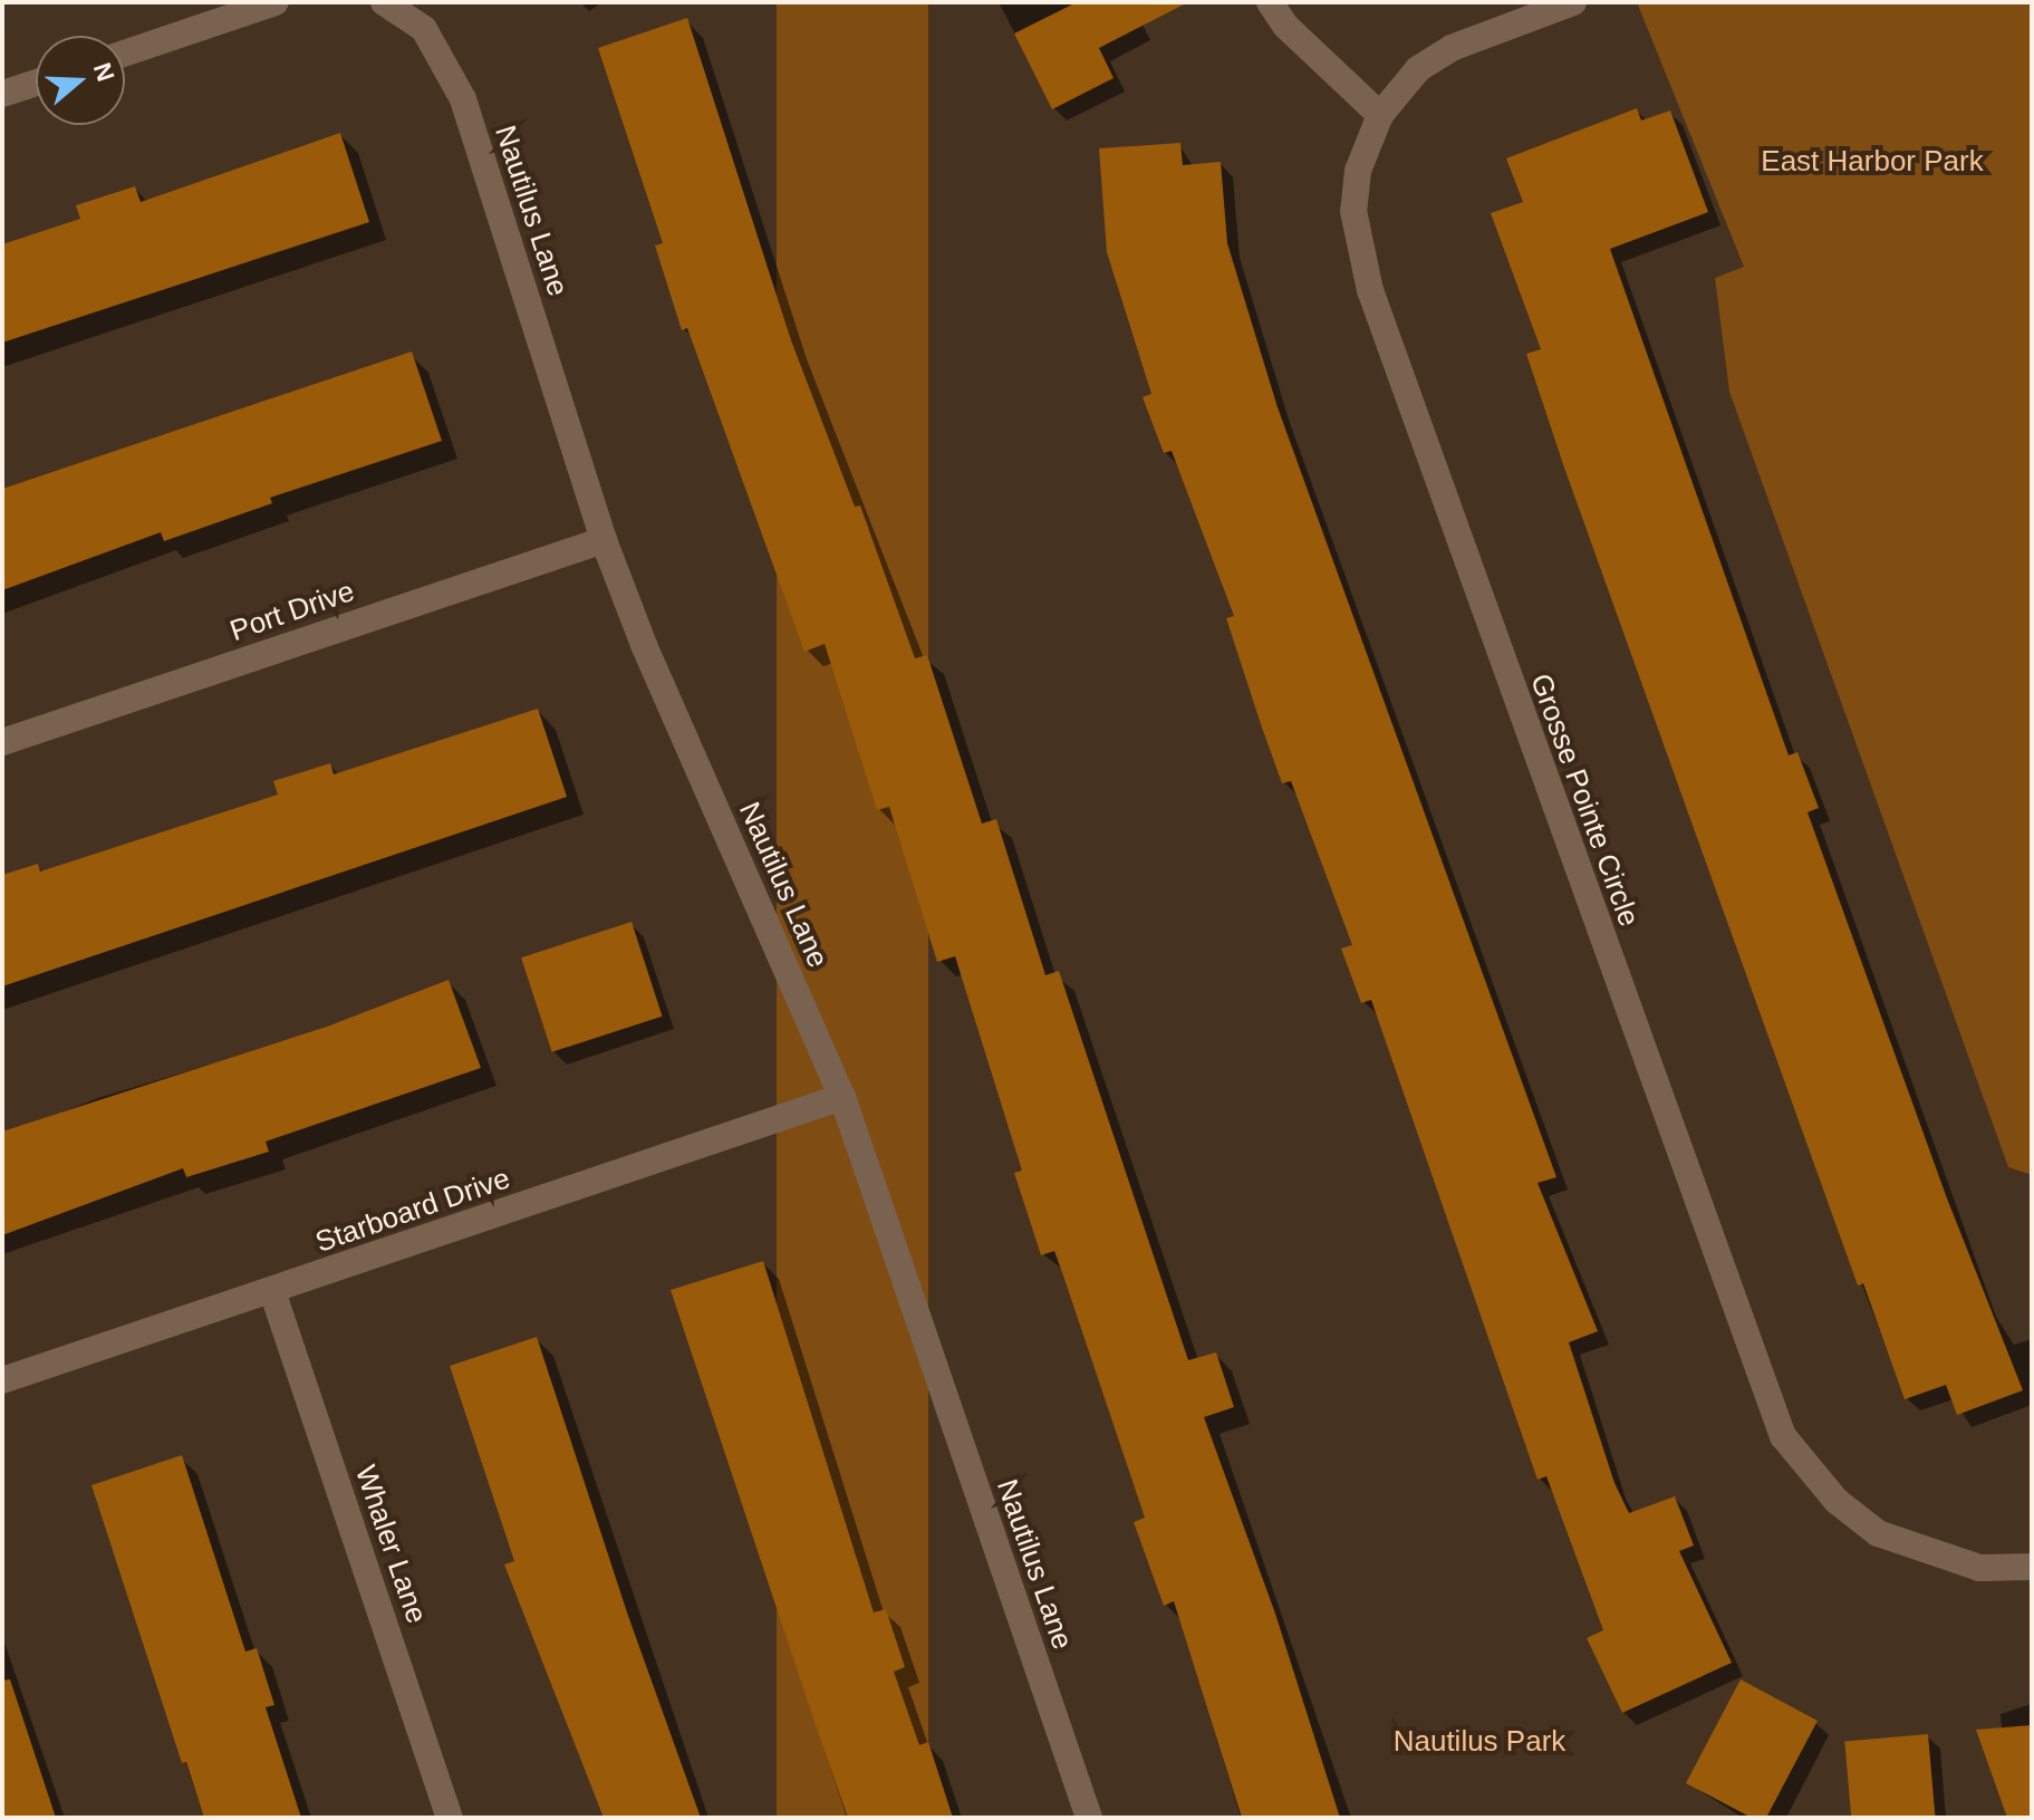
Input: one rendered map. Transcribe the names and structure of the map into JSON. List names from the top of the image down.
{
  "streets": {
    "street": [
      "Nautilus Lane",
      "Port Drive",
      "Grosse Pointe Circle",
      "Starboard Drive",
      "Whaler Lane"
    ]
  },
  "crossings": [
    ["Nautilus Lane", "Port Drive"],
    ["Nautilus Lane", "Starboard Drive"],
    ["Starboard Drive", "Whaler Lane"]
  ],
  "parks": ["East Harbor Park", "Nautilus Park"],
  "north": "right"
}
